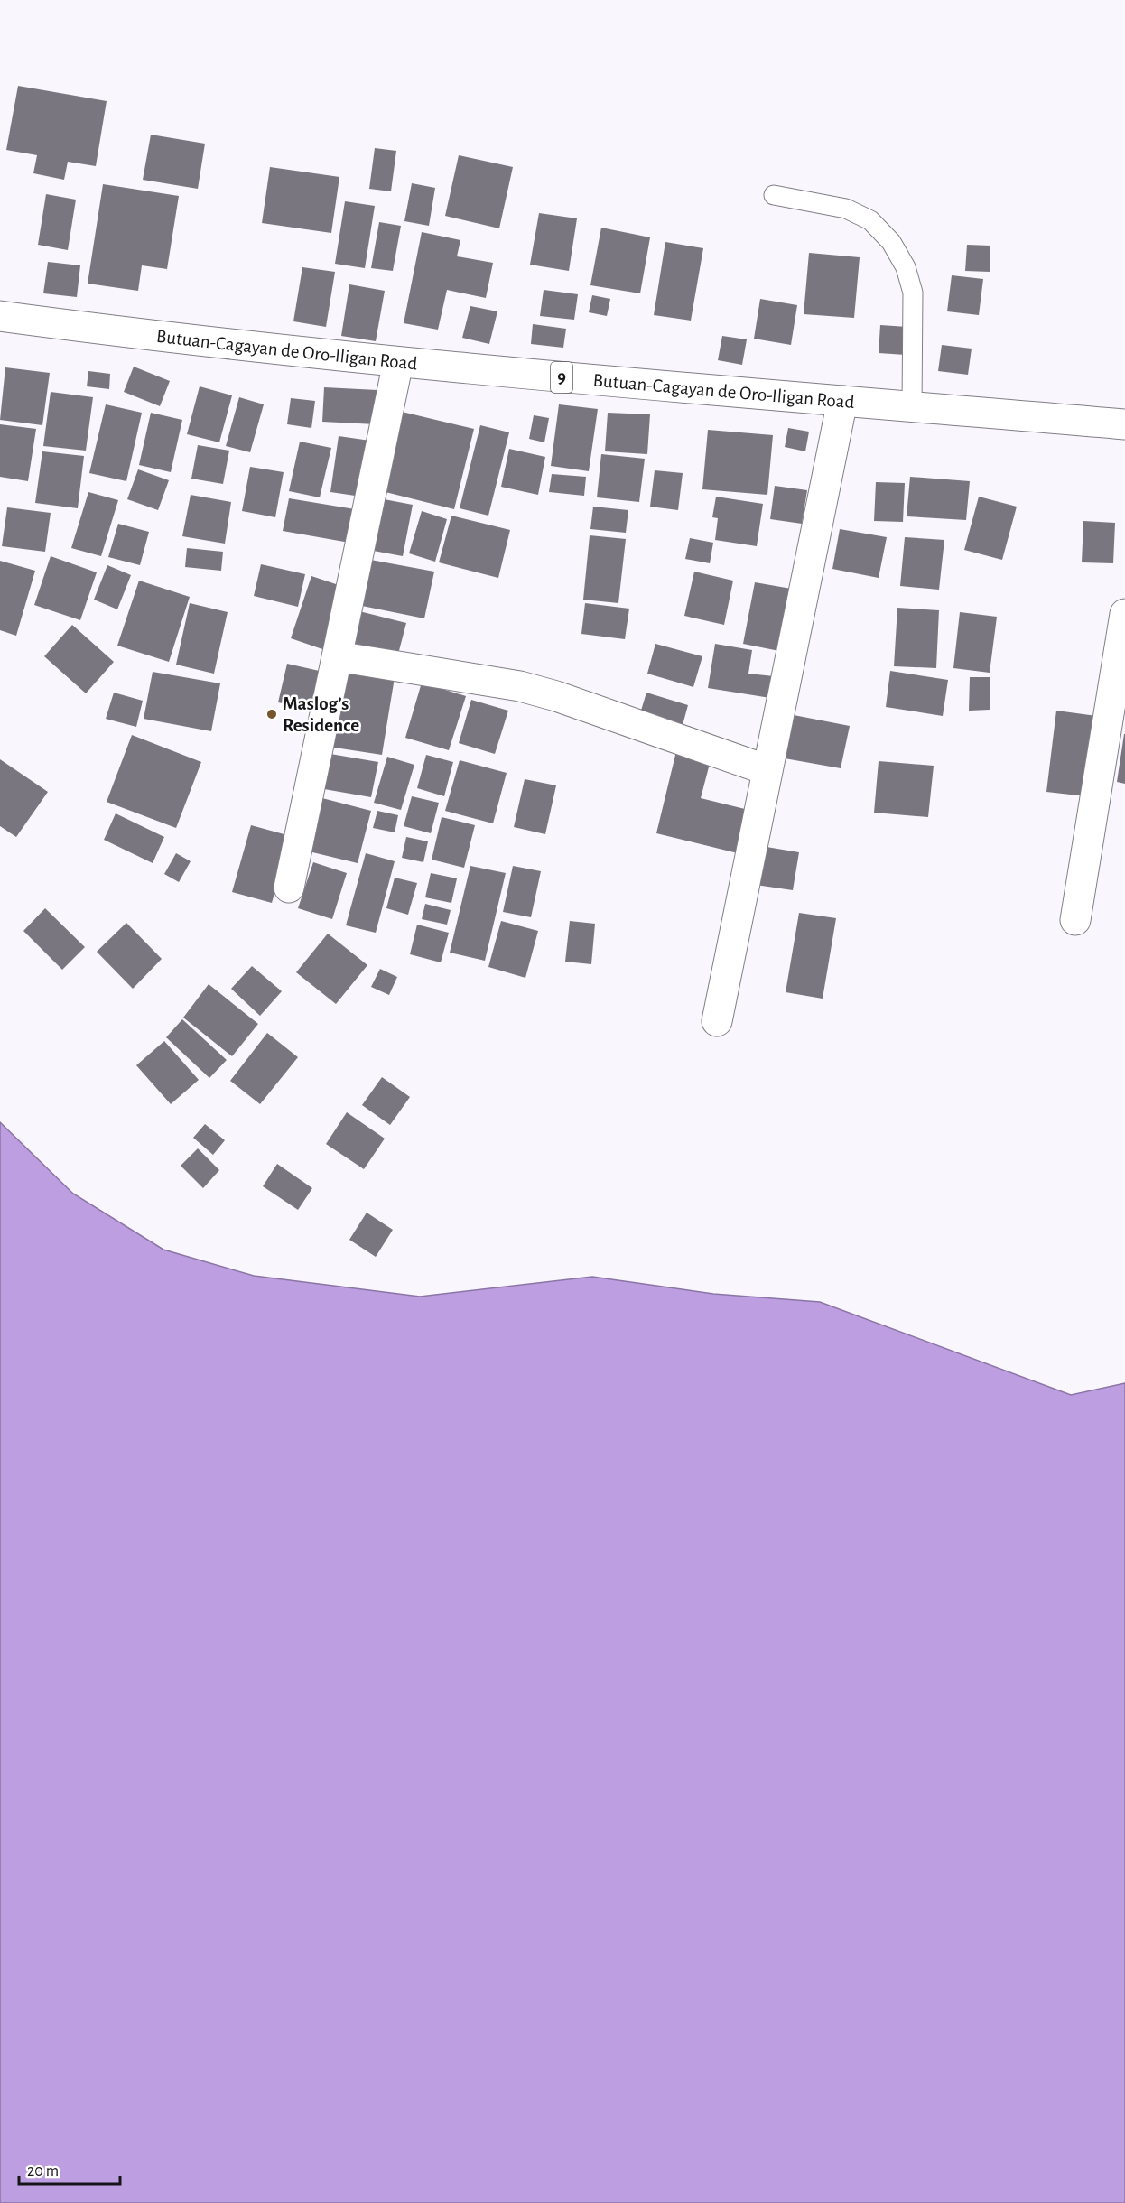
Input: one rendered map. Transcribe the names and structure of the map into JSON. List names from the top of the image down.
{
  "streets": {
    "main road": ["Butuan-Cagayan de Oro-Iligan Road", "9"]
  },
  "places": ["Maslog’s Residence"],
  "scale_bar": "20 m"
}
